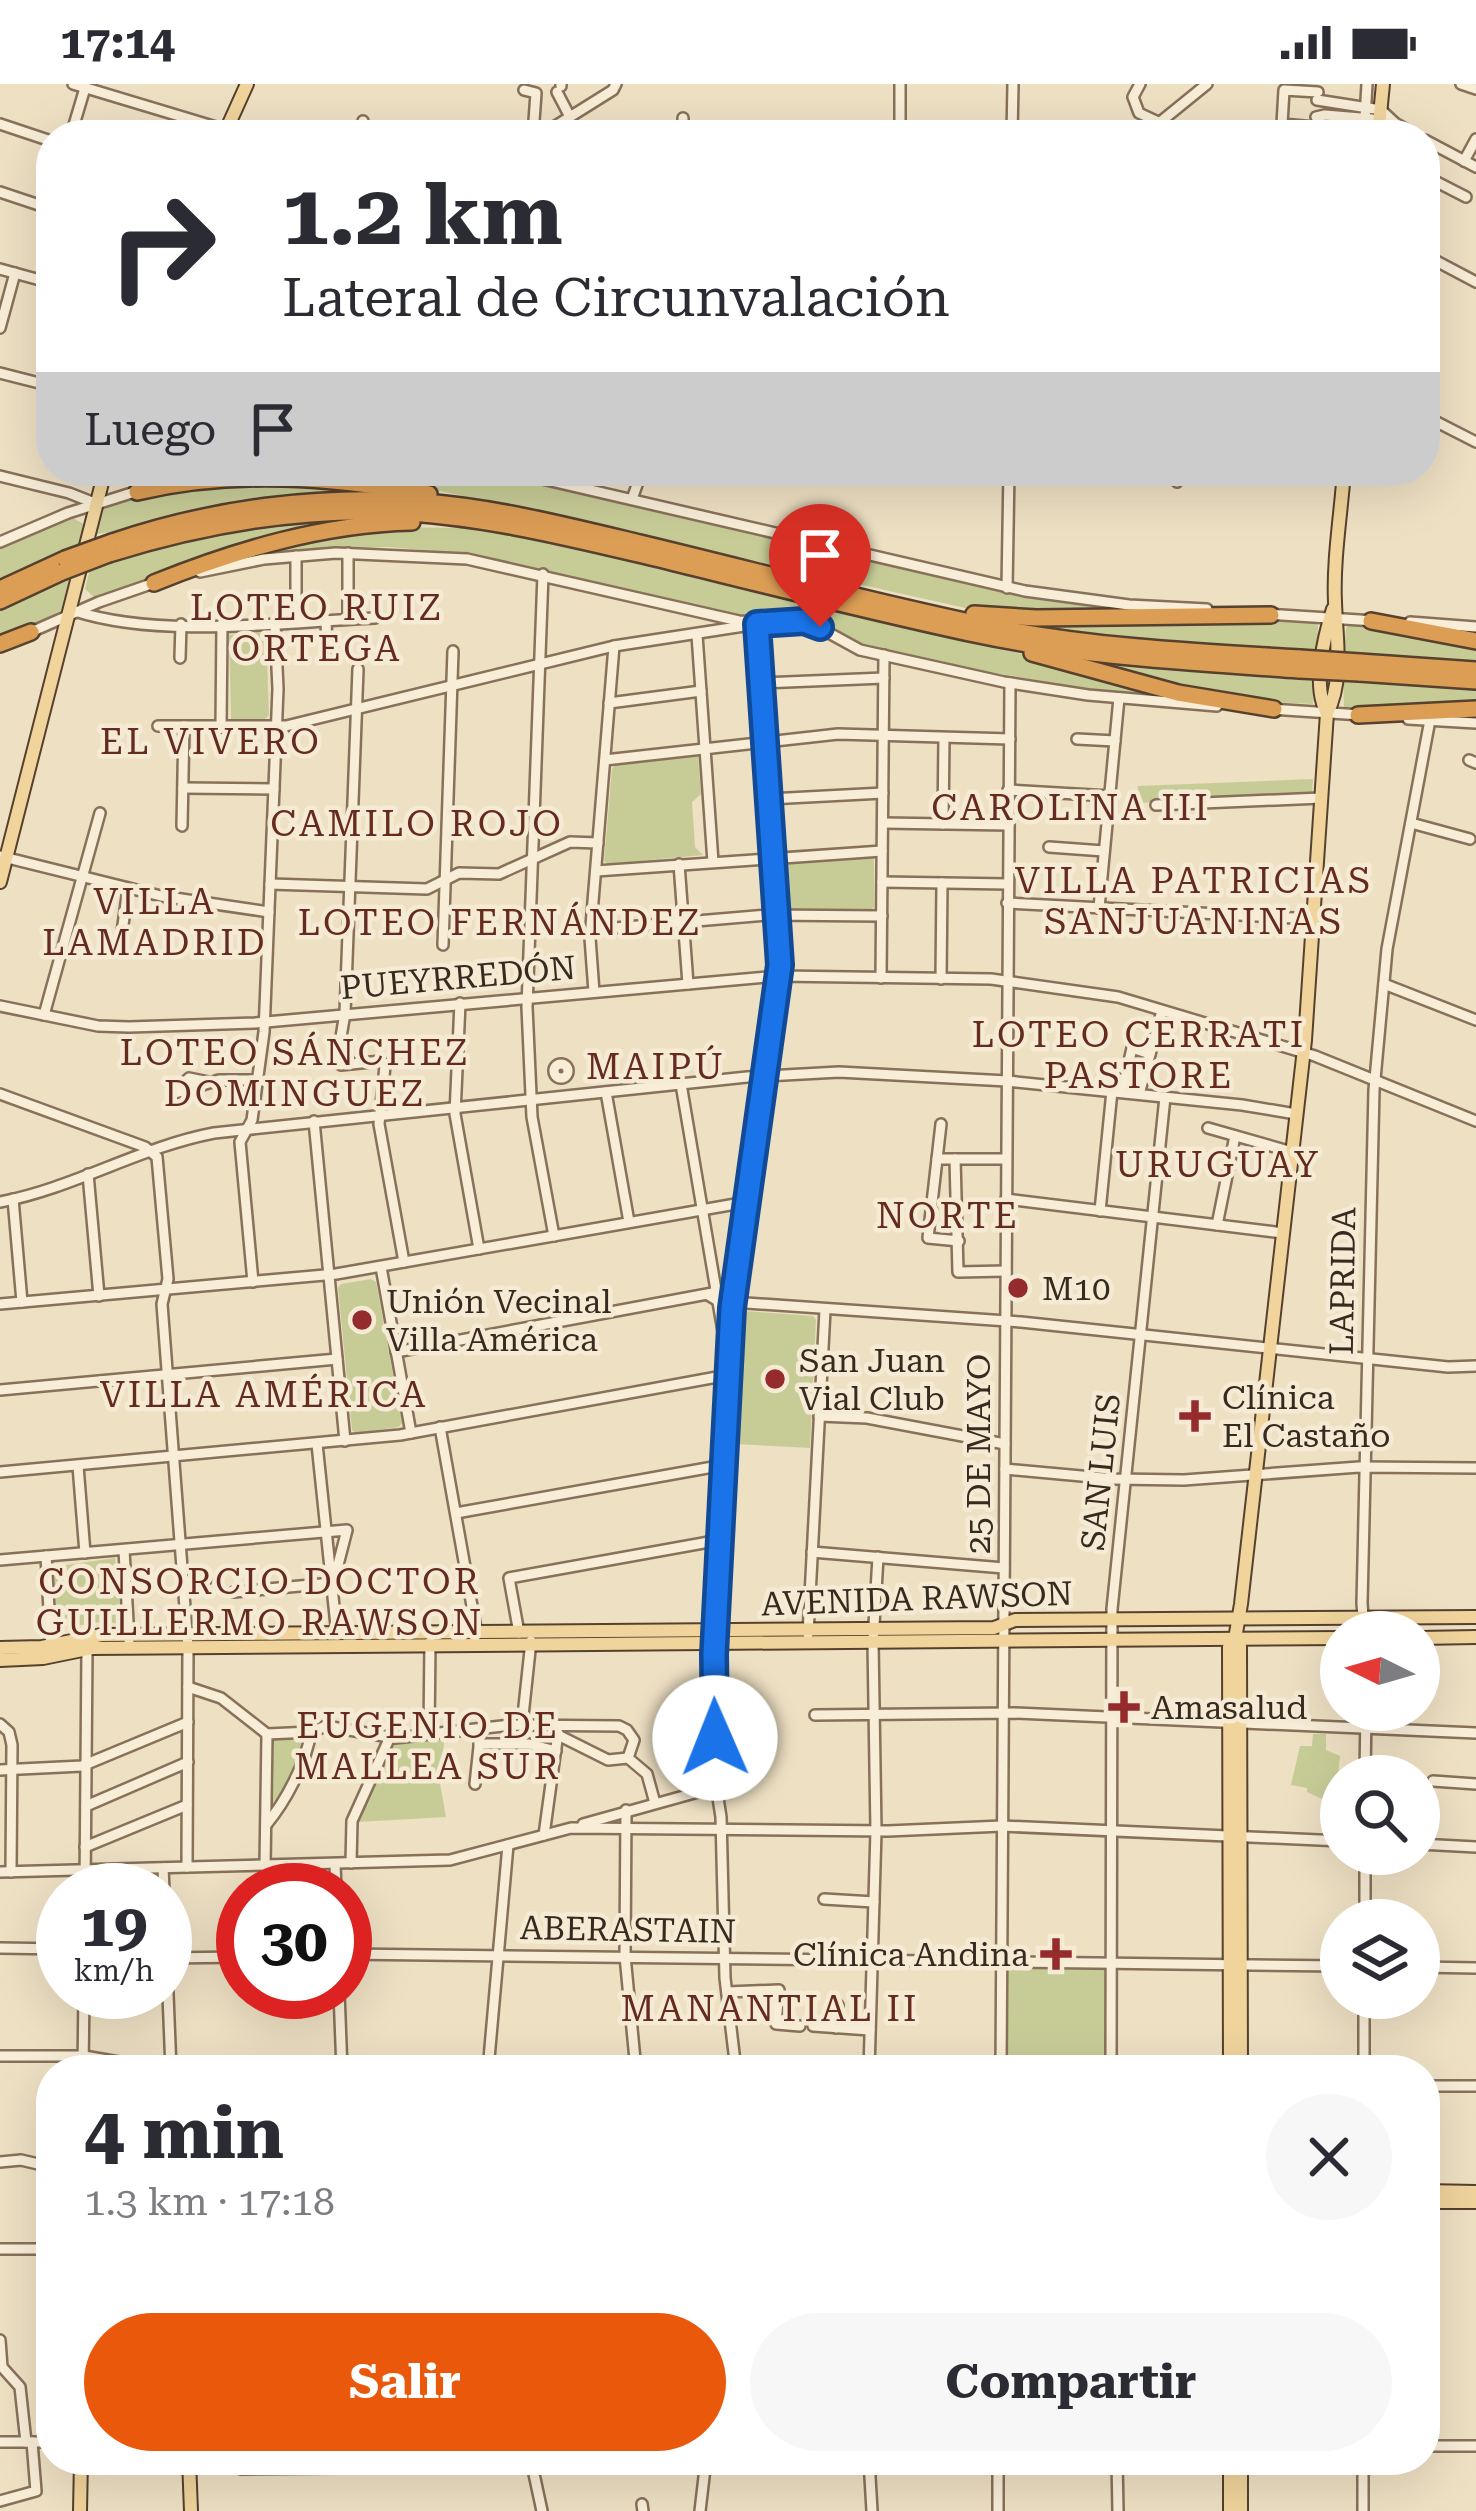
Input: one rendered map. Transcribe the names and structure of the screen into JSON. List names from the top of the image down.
{
  "streets": {
    "main road": ["AVENIDA RAWSON"],
    "street": [
      "PUEYRREDÓN",
      "LAPRIDA",
      "25 DE MAYO",
      "SAN LUIS",
      "ABERASTAIN"
    ]
  },
  "crossings": [
    ["PUEYRREDÓN", "LAPRIDA"],
    ["PUEYRREDÓN", "25 DE MAYO"],
    ["25 DE MAYO", "AVENIDA RAWSON"],
    ["25 DE MAYO", "ABERASTAIN"],
    ["SAN LUIS", "AVENIDA RAWSON"],
    ["SAN LUIS", "ABERASTAIN"]
  ],
  "districts": [
    "LOTEO RUIZ ORTEGA",
    "EL VIVERO",
    "CAROLINA III",
    "CAMILO ROJO",
    "VILLA PATRICIAS SANJUANINAS",
    "VILLA LAMADRID",
    "LOTEO FERNÁNDEZ",
    "LOTEO CERRATI PASTORE",
    "LOTEO SÁNCHEZ DOMINGUEZ",
    "MAIPÚ",
    "URUGUAY",
    "NORTE",
    "VILLA AMÉRICA",
    "CONSORCIO DOCTOR GUILLERMO RAWSON",
    "EUGENIO DE MALLEA SUR",
    "MANANTIAL II"
  ],
  "places": {
    "other": ["M10", "Unión Vecinal Villa América", "San Juan Vial Club"],
    "health": ["Clínica El Castaño", "Amasalud", "Clínica Andina"]
  },
  "north": "left",
  "page": {
    "status": "17:14",
    "turn": ["1.2 km", "Lateral de Circunvalación"],
    "then": "Luego",
    "speed": "19 km/h",
    "limit": "30",
    "heading": ["4 min", "1.3 km · 17:18"],
    "buttons": ["Salir", "Compartir"]
  }
}
